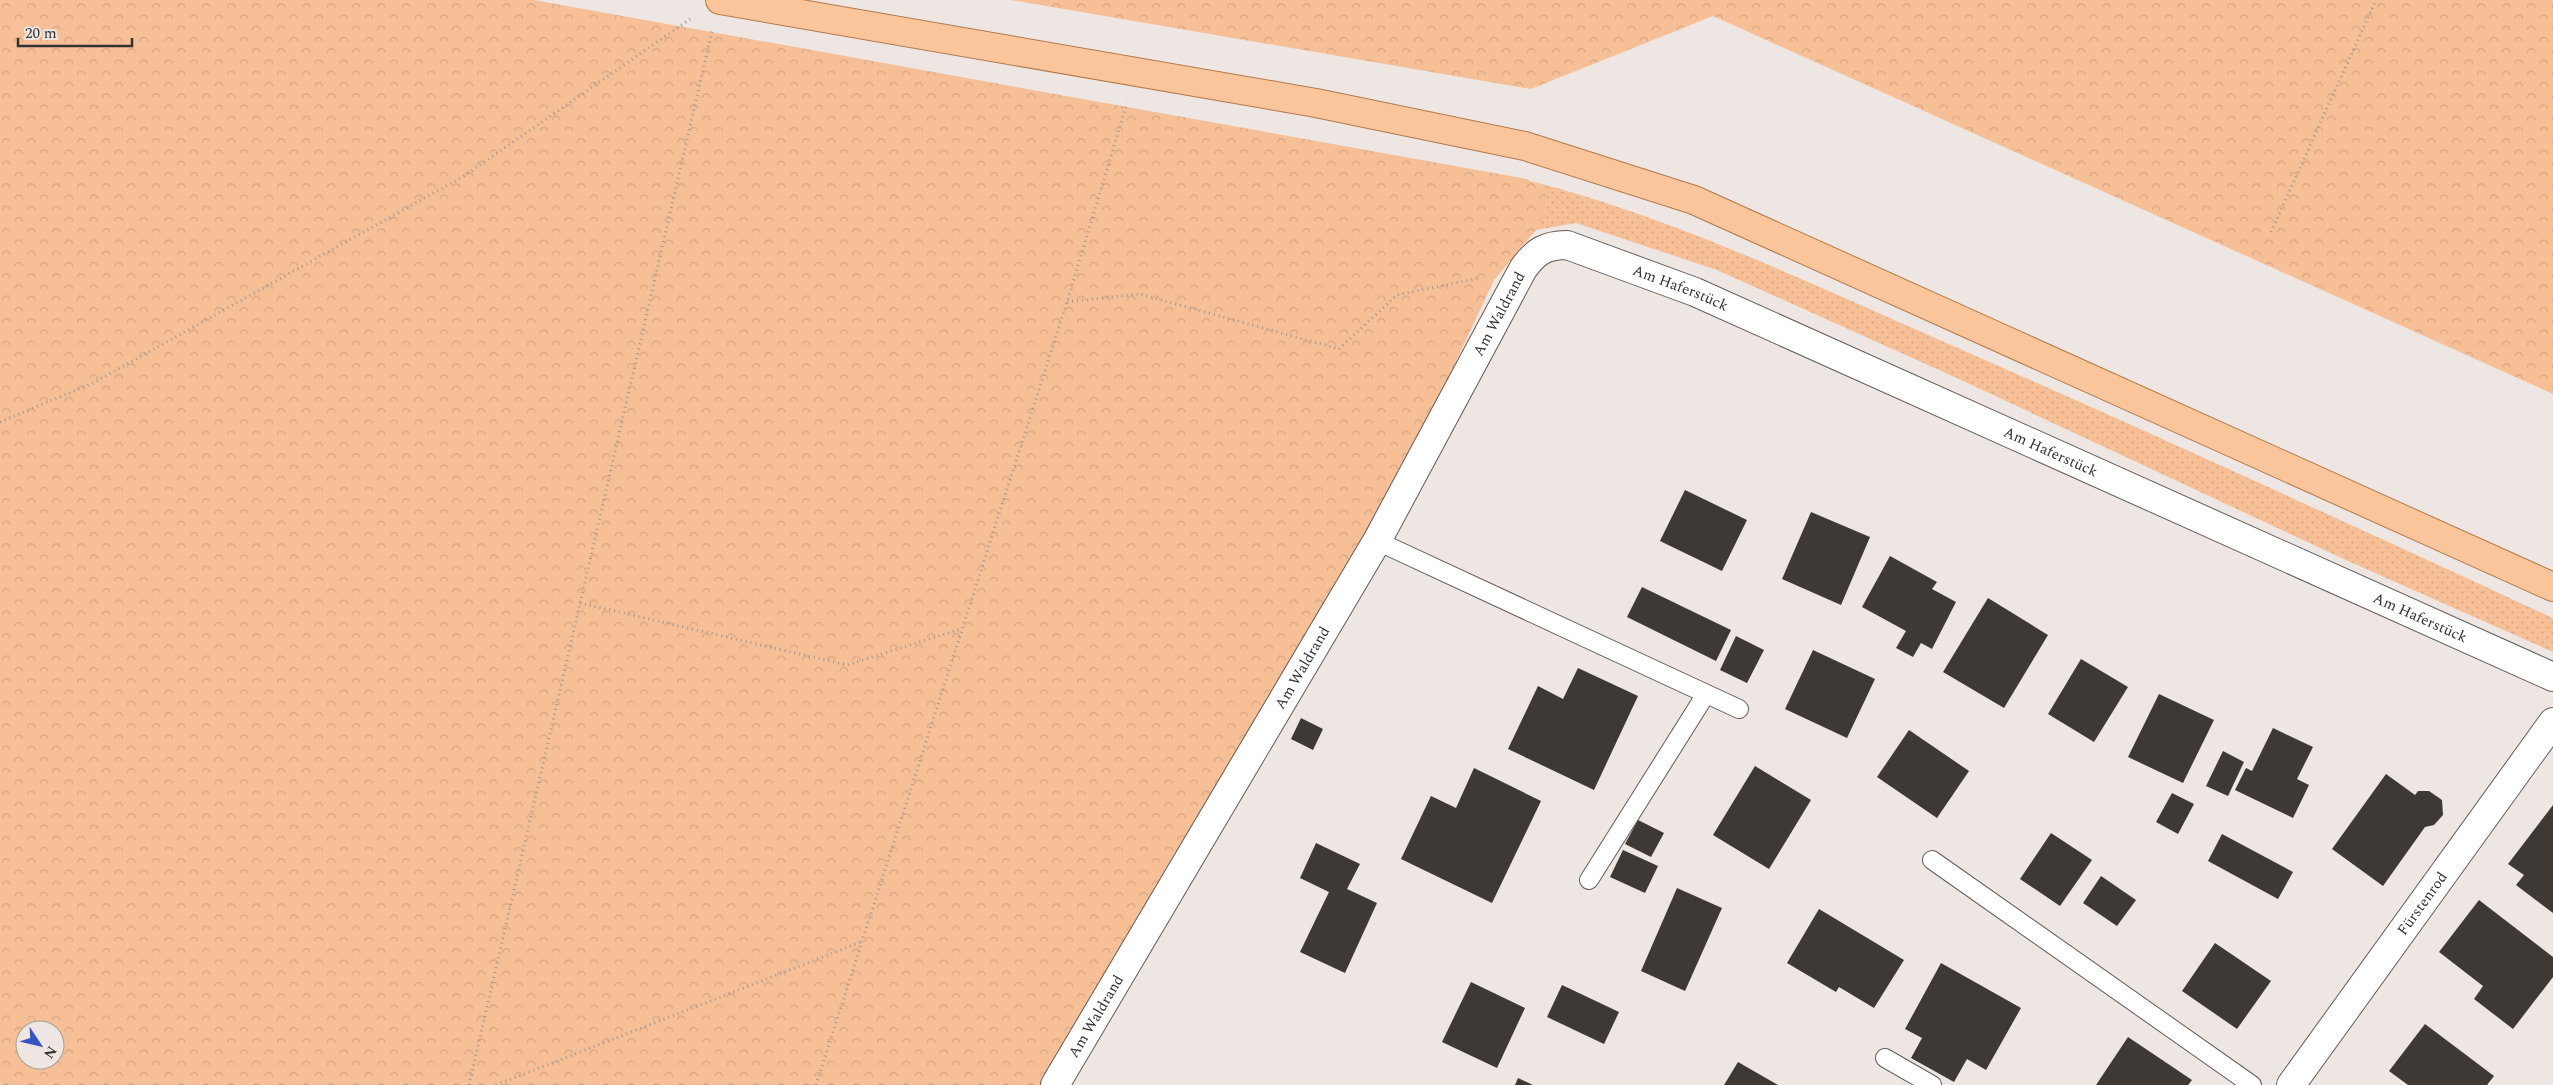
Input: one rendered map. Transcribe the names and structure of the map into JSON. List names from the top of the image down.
{
  "streets": {
    "street": ["Am Haferstück", "Am Waldrand", "Fürstenrod"]
  },
  "crossings": [
    ["Am Haferstück", "Am Waldrand"]
  ],
  "scale_bar": "20 m",
  "north": "bottom right"
}
